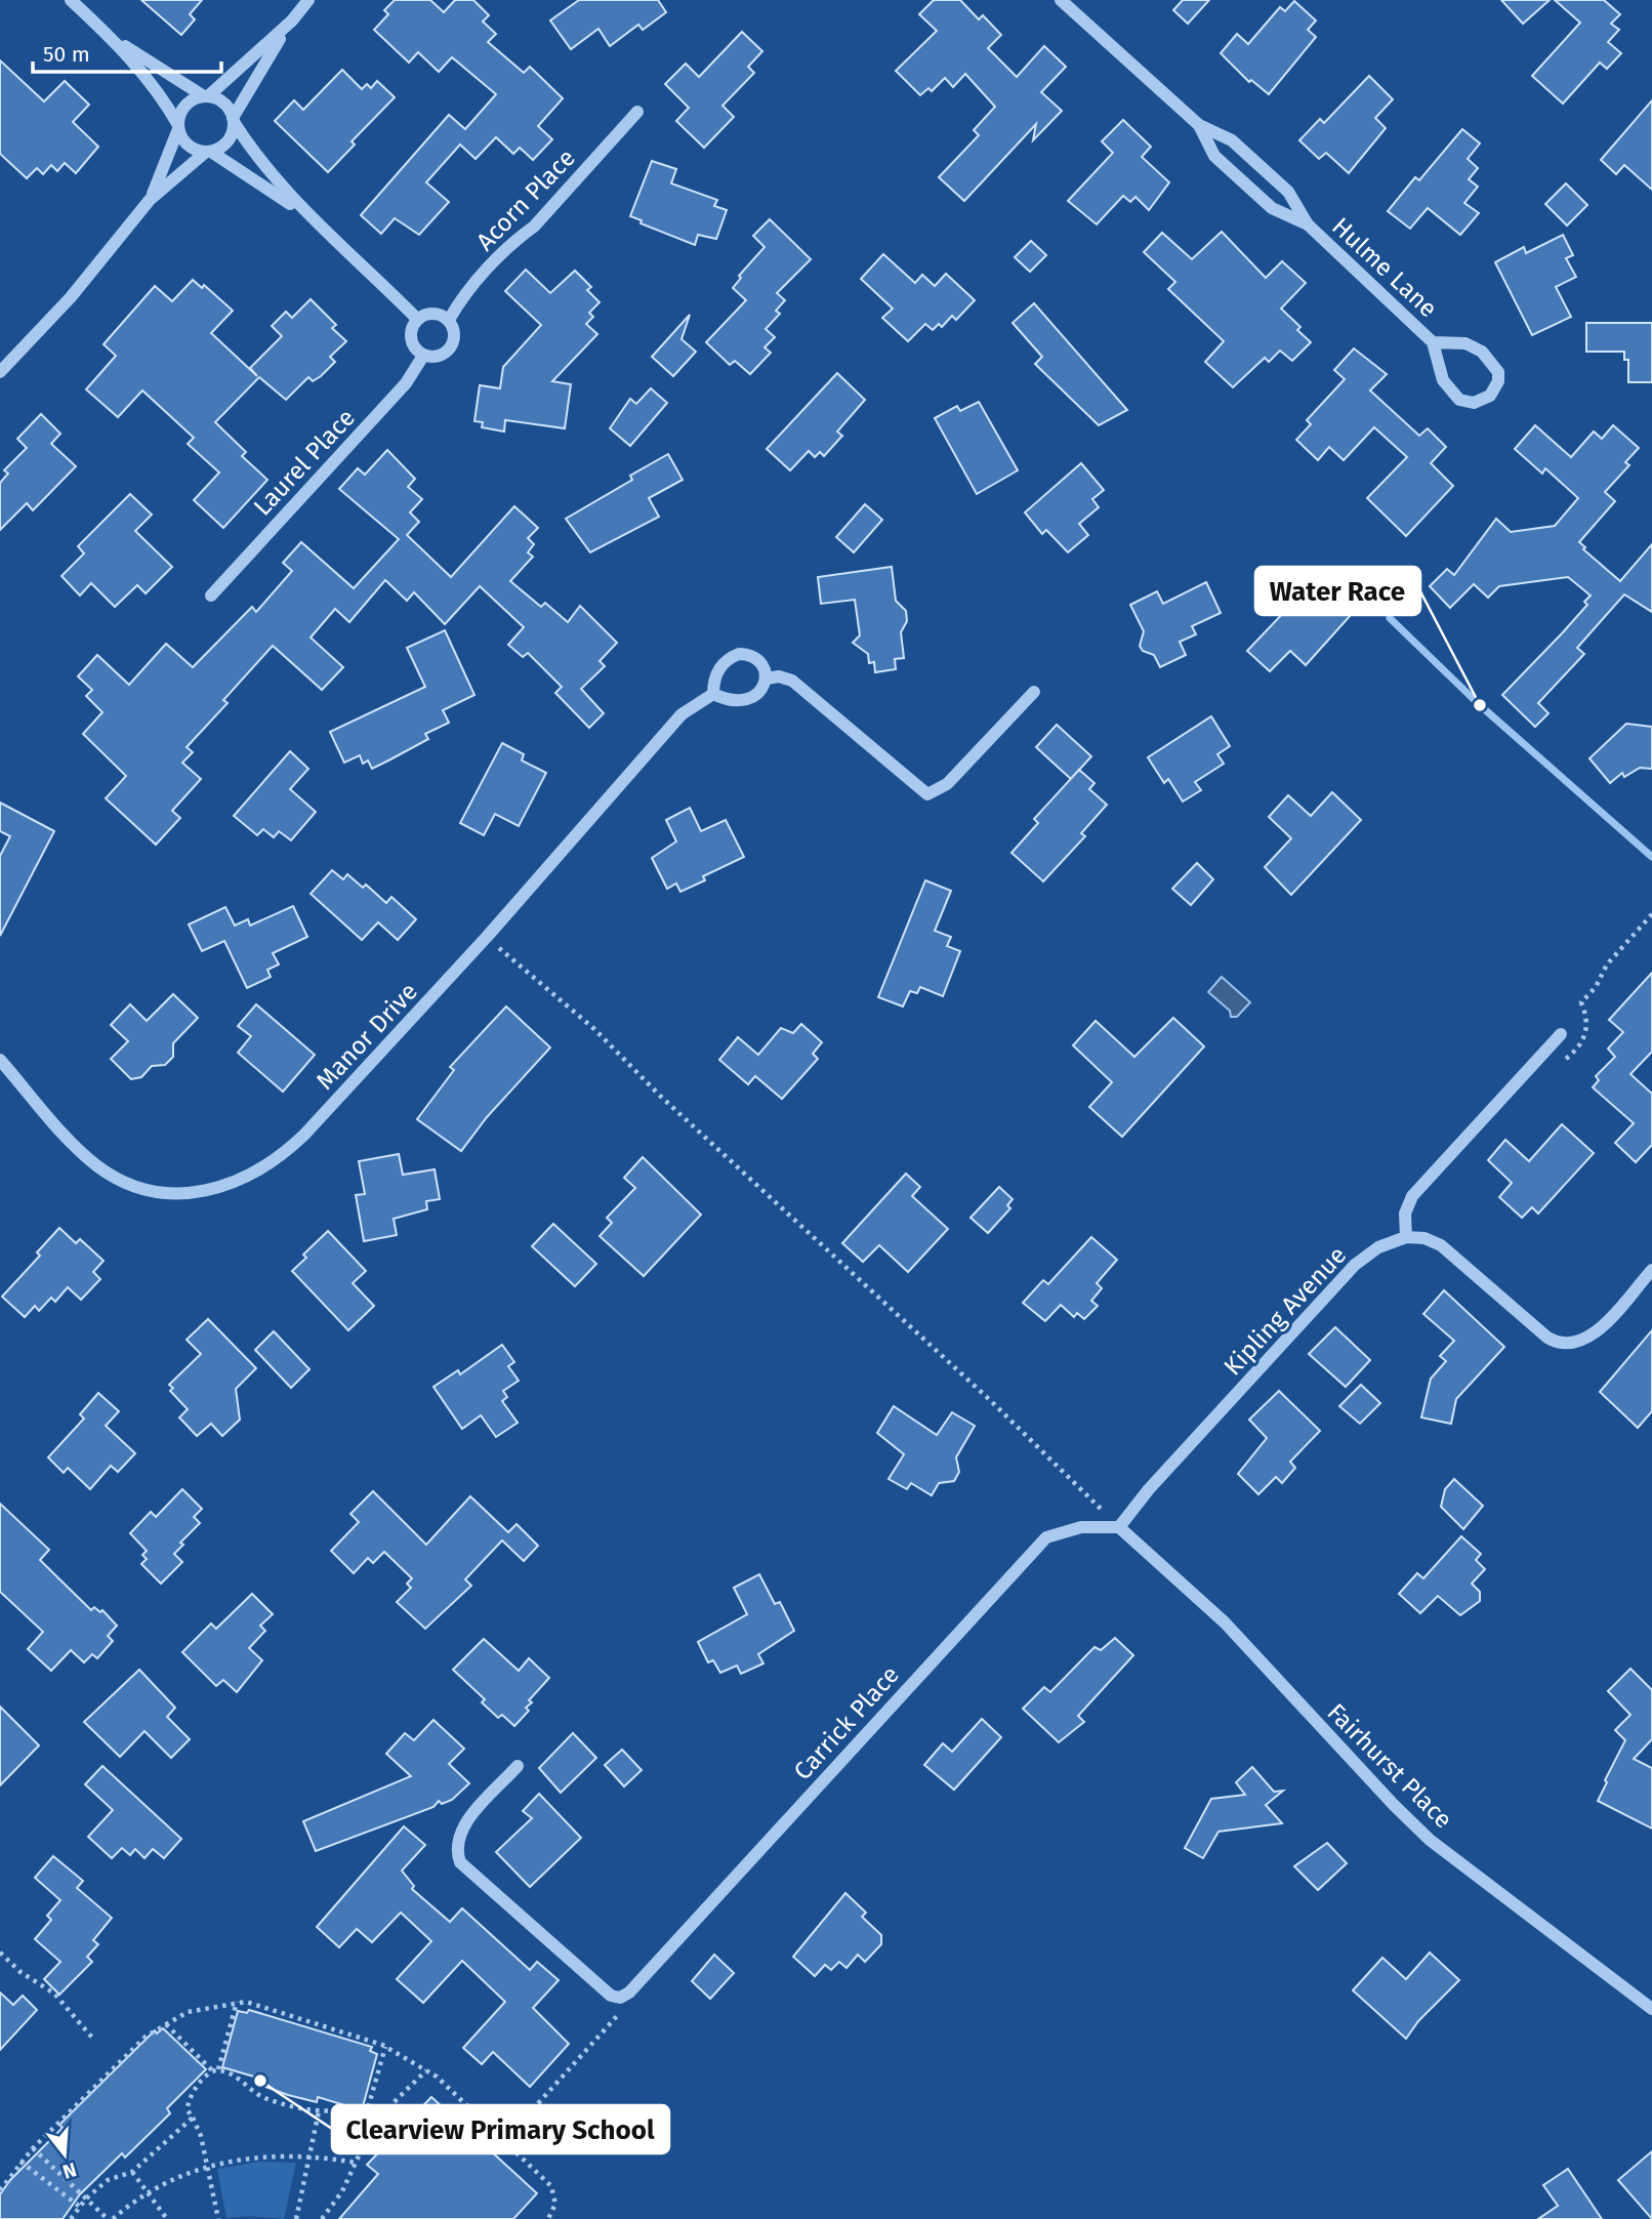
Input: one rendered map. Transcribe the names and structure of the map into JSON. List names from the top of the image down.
{
  "streets": {
    "street": [
      "Acorn Place",
      "Hulme Lane",
      "Laurel Place",
      "Manor Drive",
      "Kipling Avenue",
      "Carrick Place",
      "Fairhurst Place"
    ]
  },
  "crossings": [
    ["Acorn Place", "Laurel Place"],
    ["Kipling Avenue", "Carrick Place"],
    ["Kipling Avenue", "Fairhurst Place"],
    ["Carrick Place", "Fairhurst Place"]
  ],
  "places": ["Water Race", "Clearview Primary School"],
  "scale_bar": "50 m",
  "north": "bottom"
}
